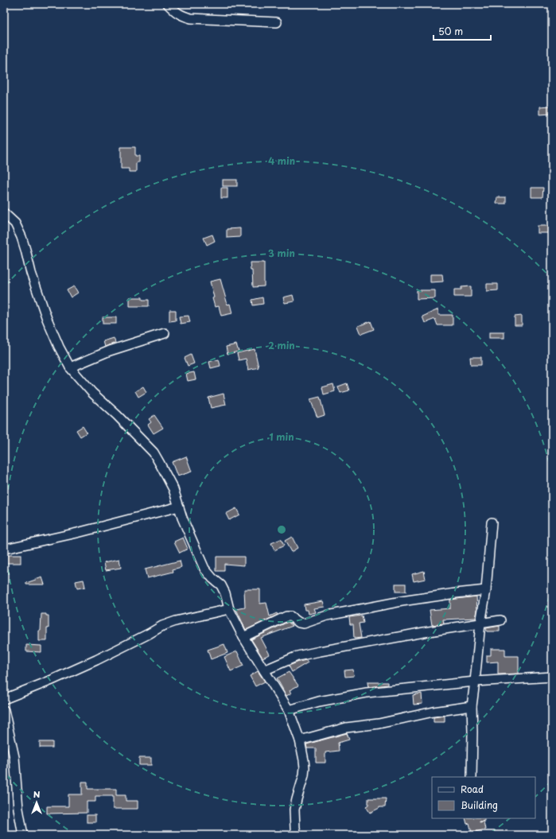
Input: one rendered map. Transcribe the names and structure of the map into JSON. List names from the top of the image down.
{
  "legend": ["Road", "Building"],
  "scale_bar": "50 m",
  "north": "top",
  "rings": [
    "4 min",
    "3 min",
    "2 min",
    "1 min"
  ]
}
